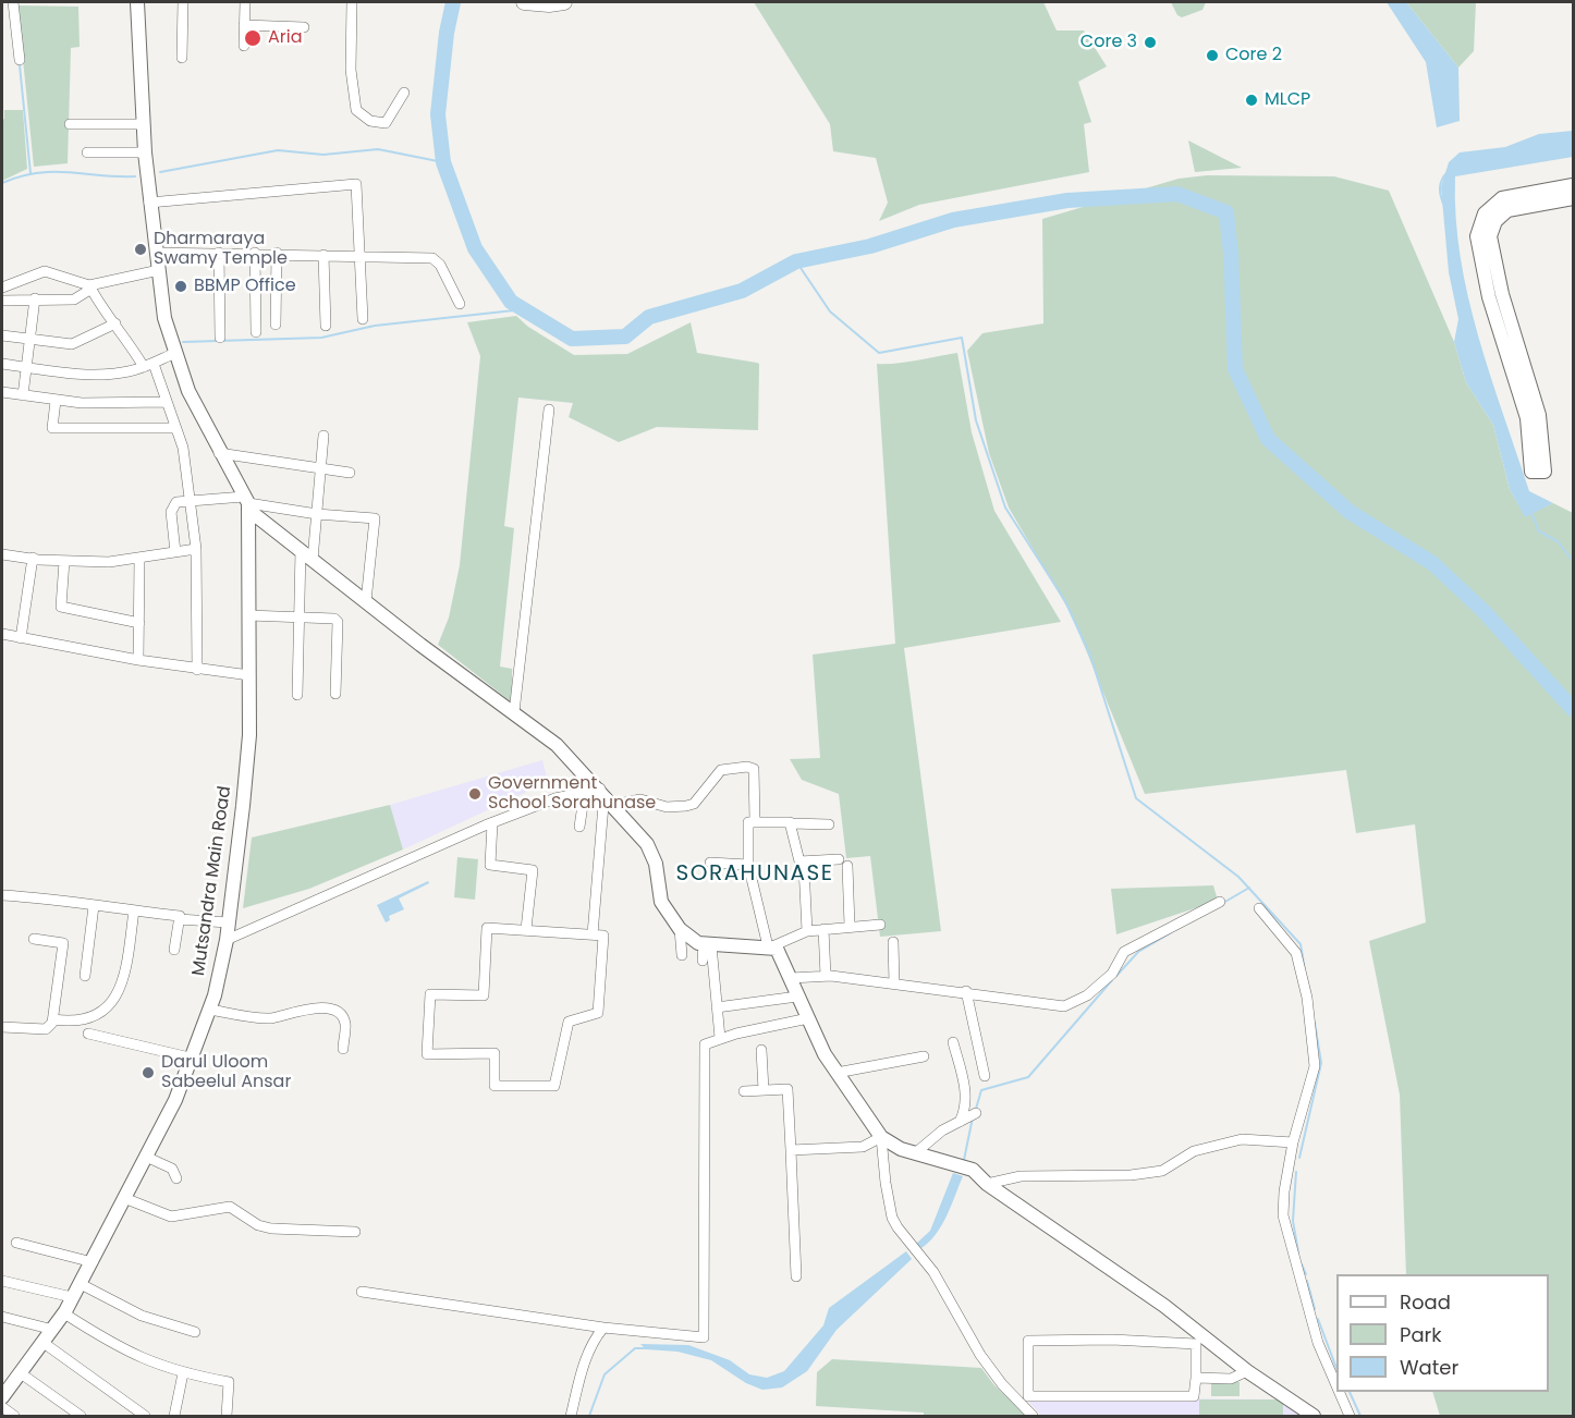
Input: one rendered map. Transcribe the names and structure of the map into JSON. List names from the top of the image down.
{
  "streets": {
    "street": ["Mutsandra Main Road"]
  },
  "districts": ["SORAHUNASE"],
  "places": [
    "Aria",
    "Core 3",
    "Core 2",
    "MLCP",
    "Dharmaraya Swamy Temple",
    "BBMP Office",
    "Government School Sorahunase",
    "Darul Uloom Sabeelul Ansar"
  ],
  "legend": ["Road", "Park", "Water"]
}
